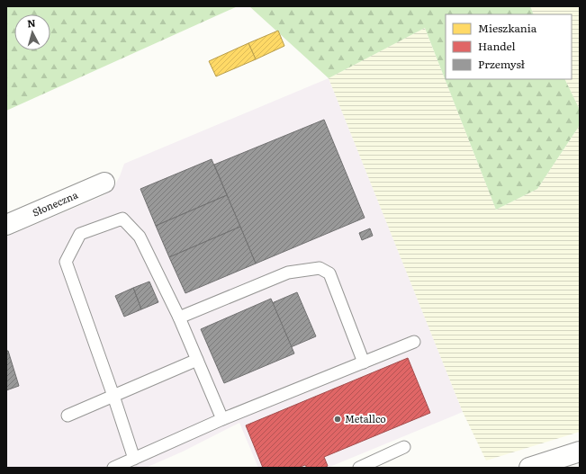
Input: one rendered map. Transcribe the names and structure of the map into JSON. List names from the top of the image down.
{
  "streets": {
    "street": ["Słoneczna"]
  },
  "places": ["Metallco"],
  "legend": ["Mieszkania", "Handel", "Przemysł"],
  "north": "top"
}
